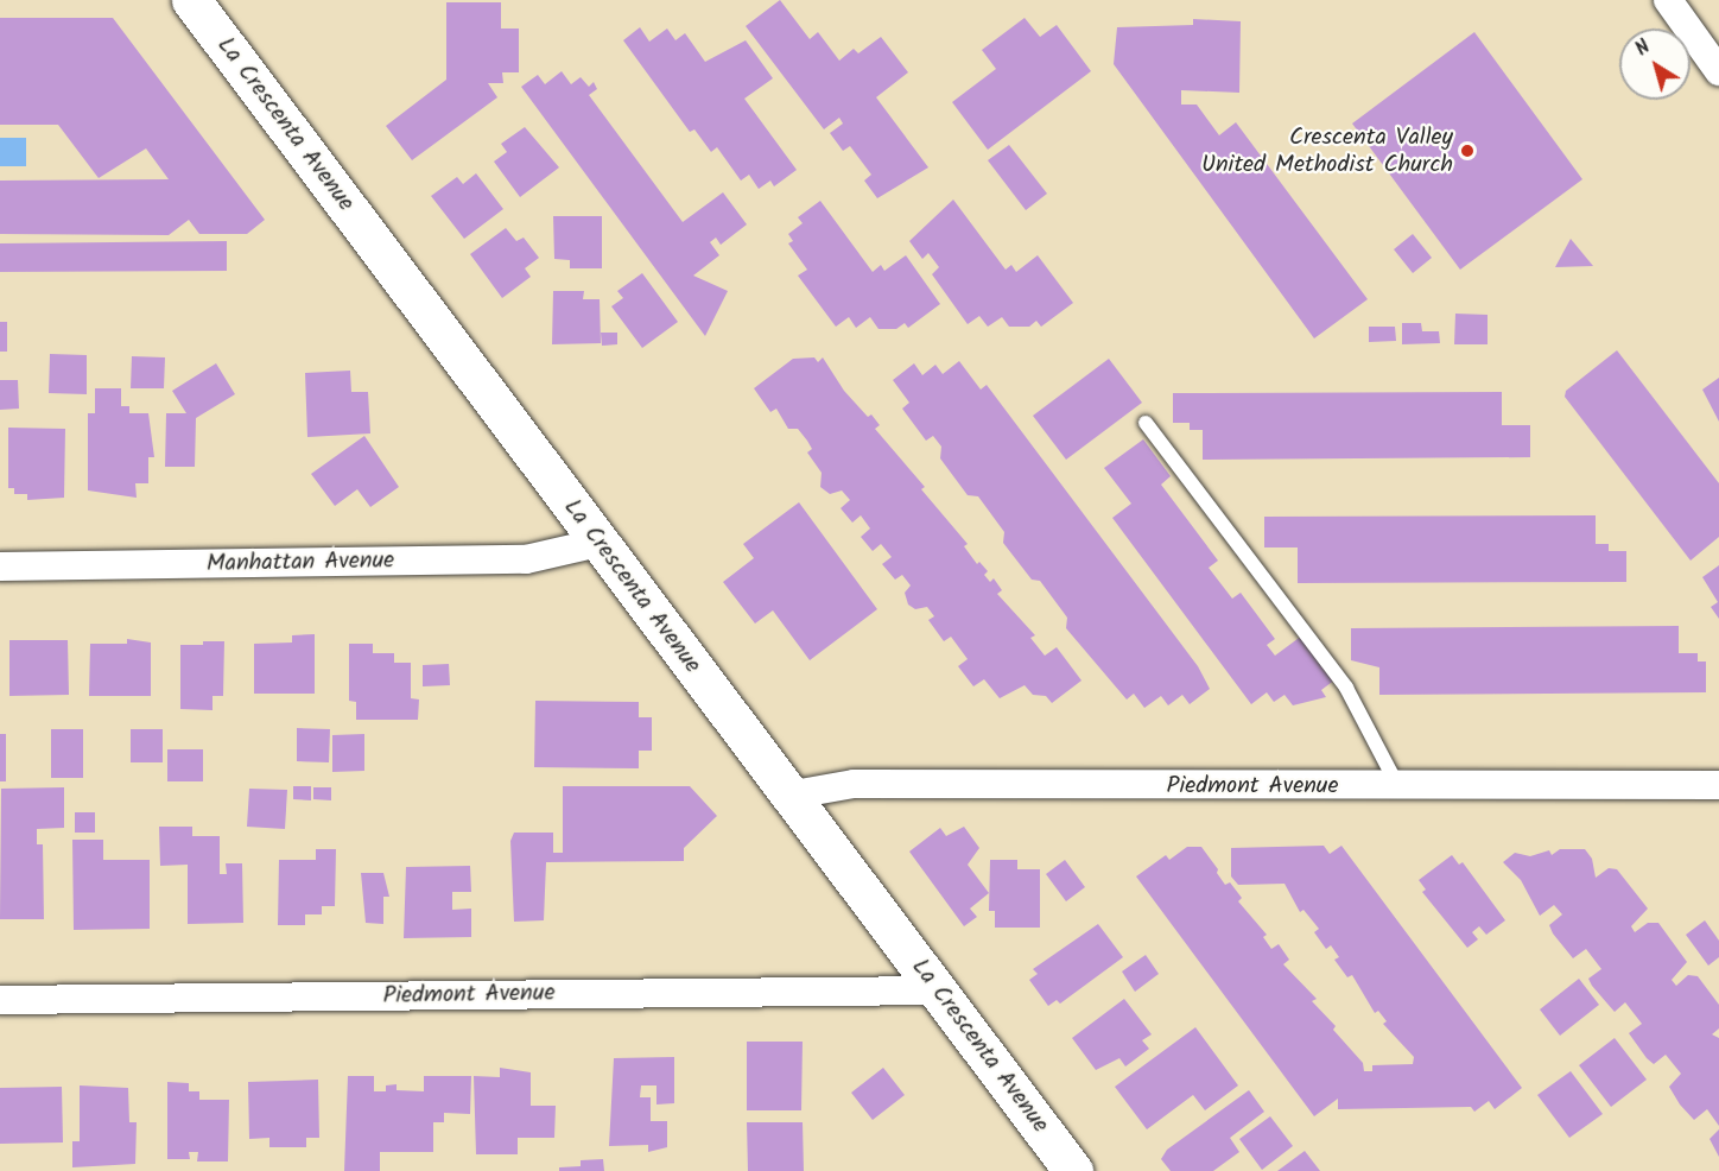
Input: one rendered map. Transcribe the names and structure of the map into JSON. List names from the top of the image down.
{
  "streets": {
    "main road": ["La Crescenta Avenue"],
    "street": ["Manhattan Avenue", "Piedmont Avenue"]
  },
  "crossings": [
    ["La Crescenta Avenue", "Manhattan Avenue"],
    ["La Crescenta Avenue", "Piedmont Avenue"]
  ],
  "places": ["Crescenta Valley United Methodist Church"],
  "north": "top left"
}
